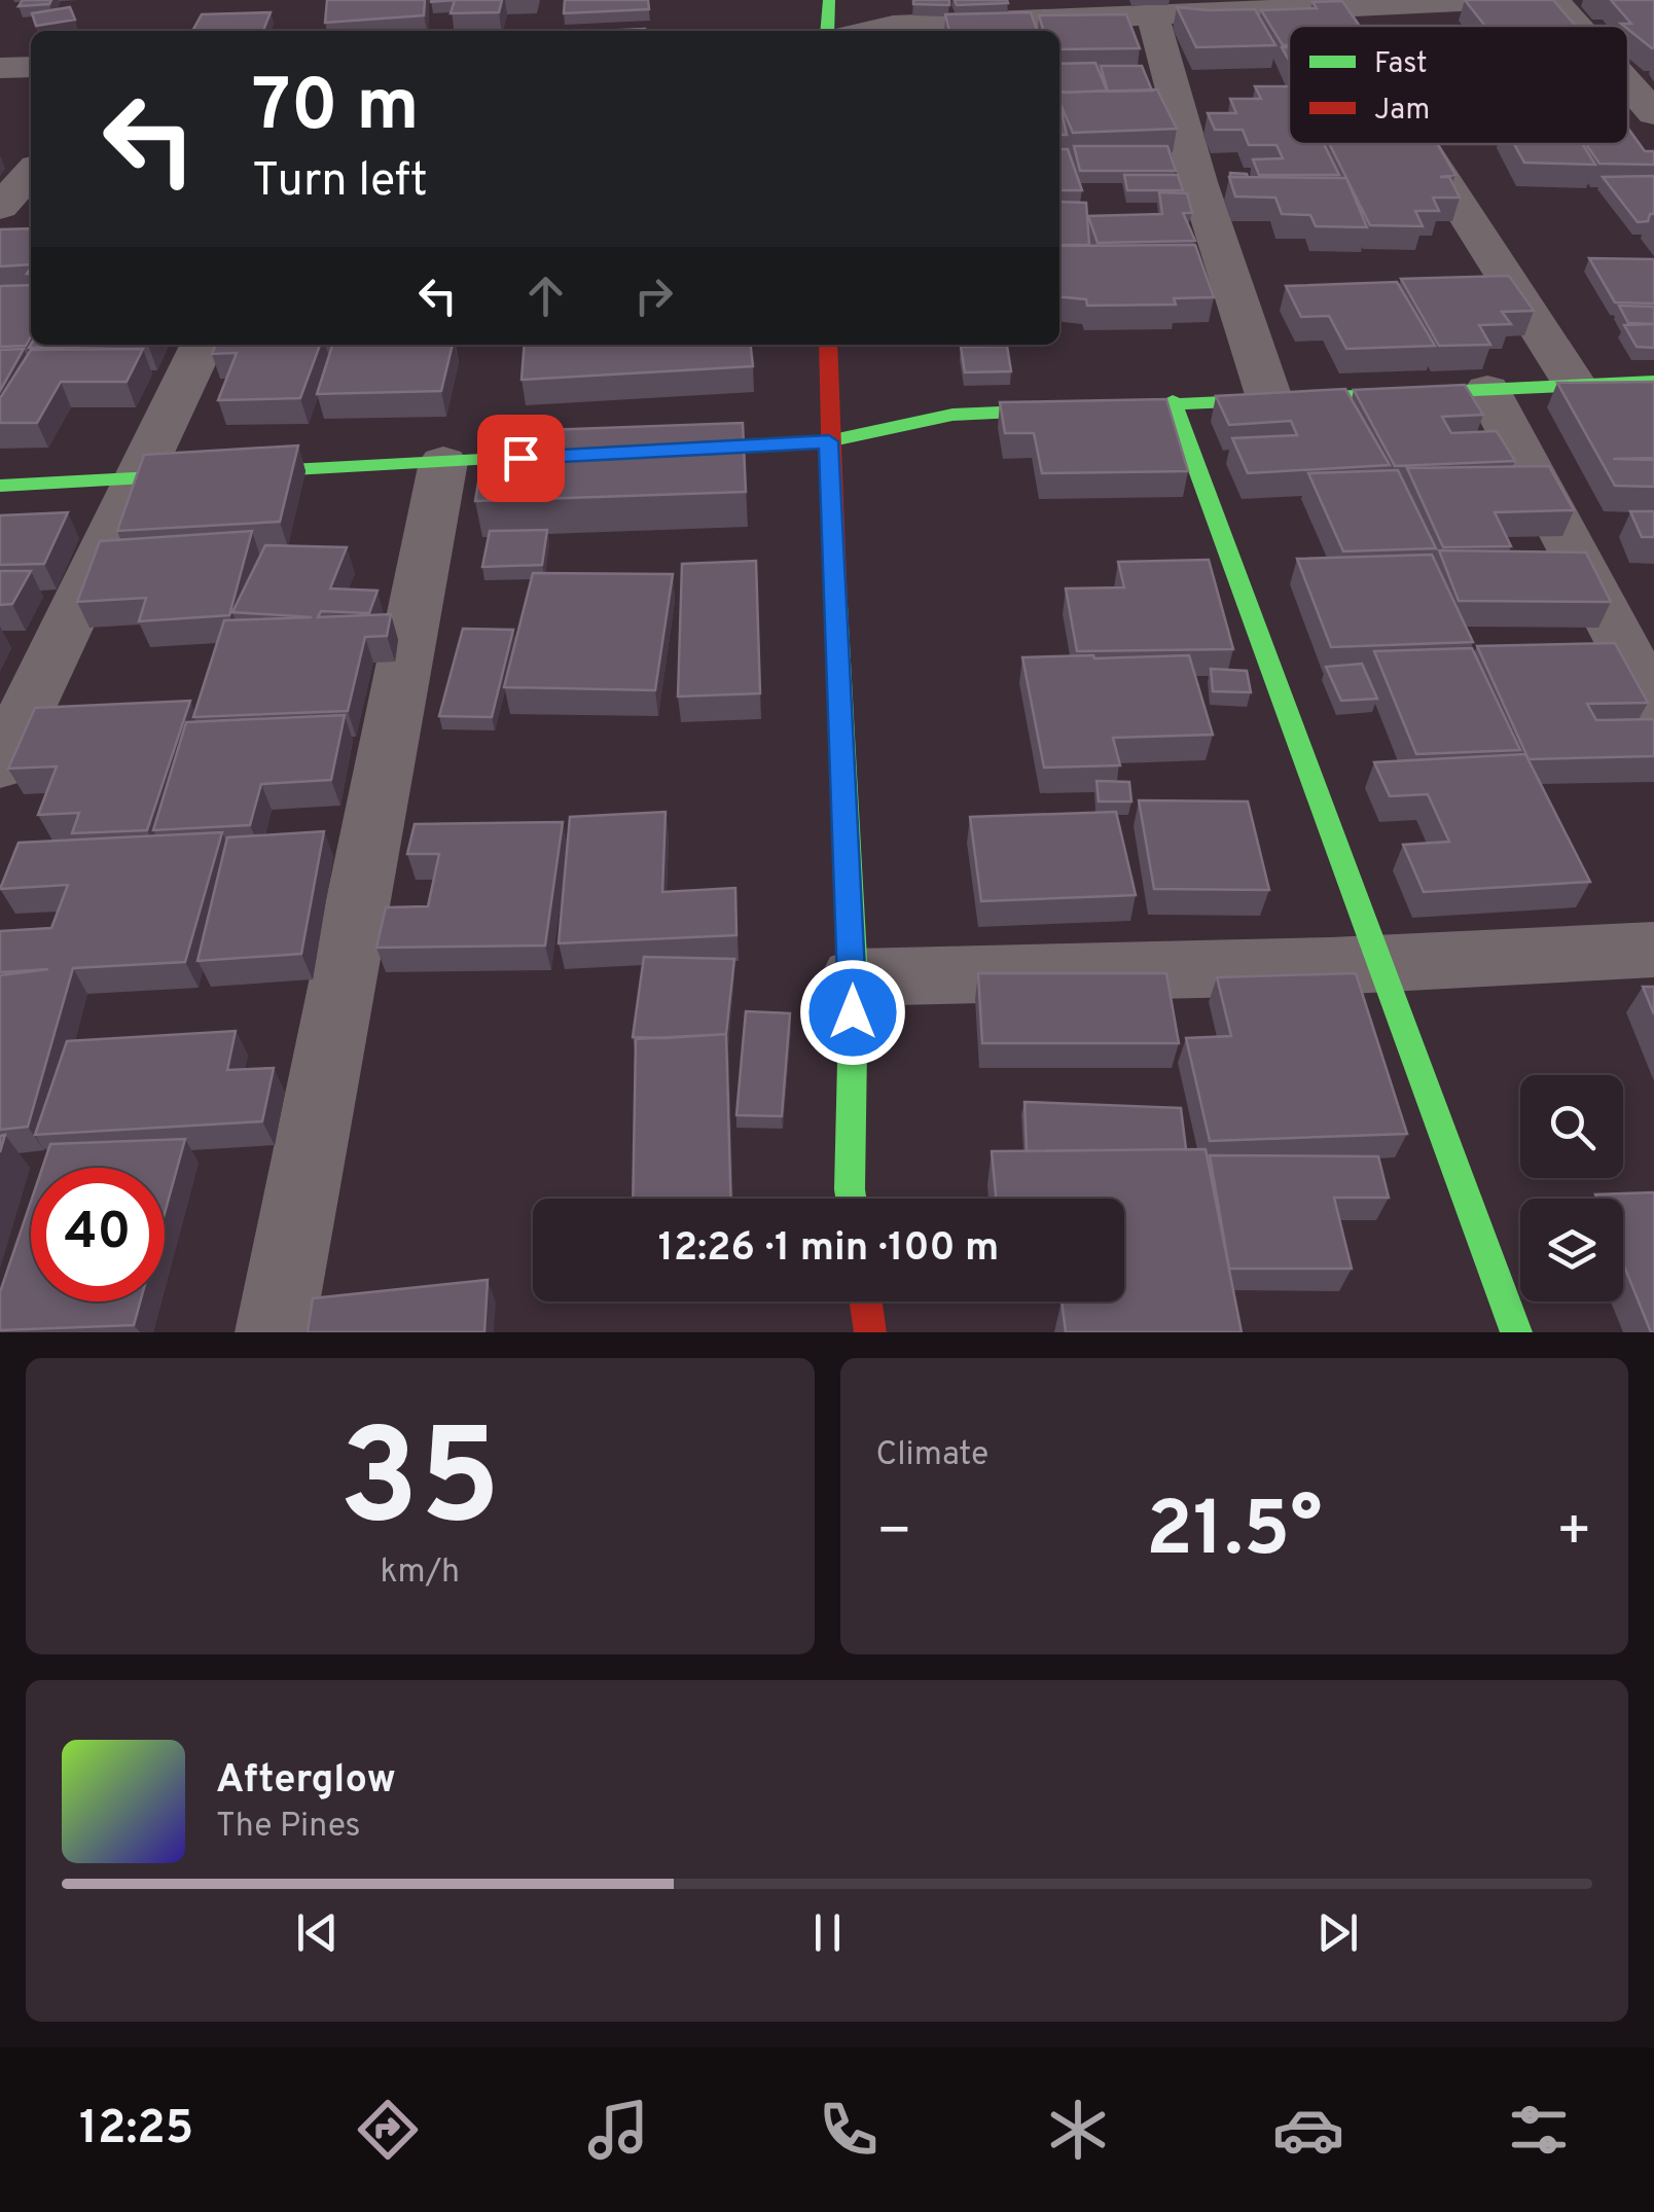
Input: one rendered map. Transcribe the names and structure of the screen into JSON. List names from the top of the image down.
{
  "legend": ["Fast", "Jam"],
  "page": {
    "turn": ["70 m", "Turn left"],
    "limit": "40",
    "trip": "12:26 · 1 min · 100 m",
    "tile": [
      ["35", "km/h"],
      "Climate"
    ],
    "heat": ["−", "21.5°", "+"],
    "song": ["Afterglow", "The Pines"],
    "tabs": "12:25"
  }
}
